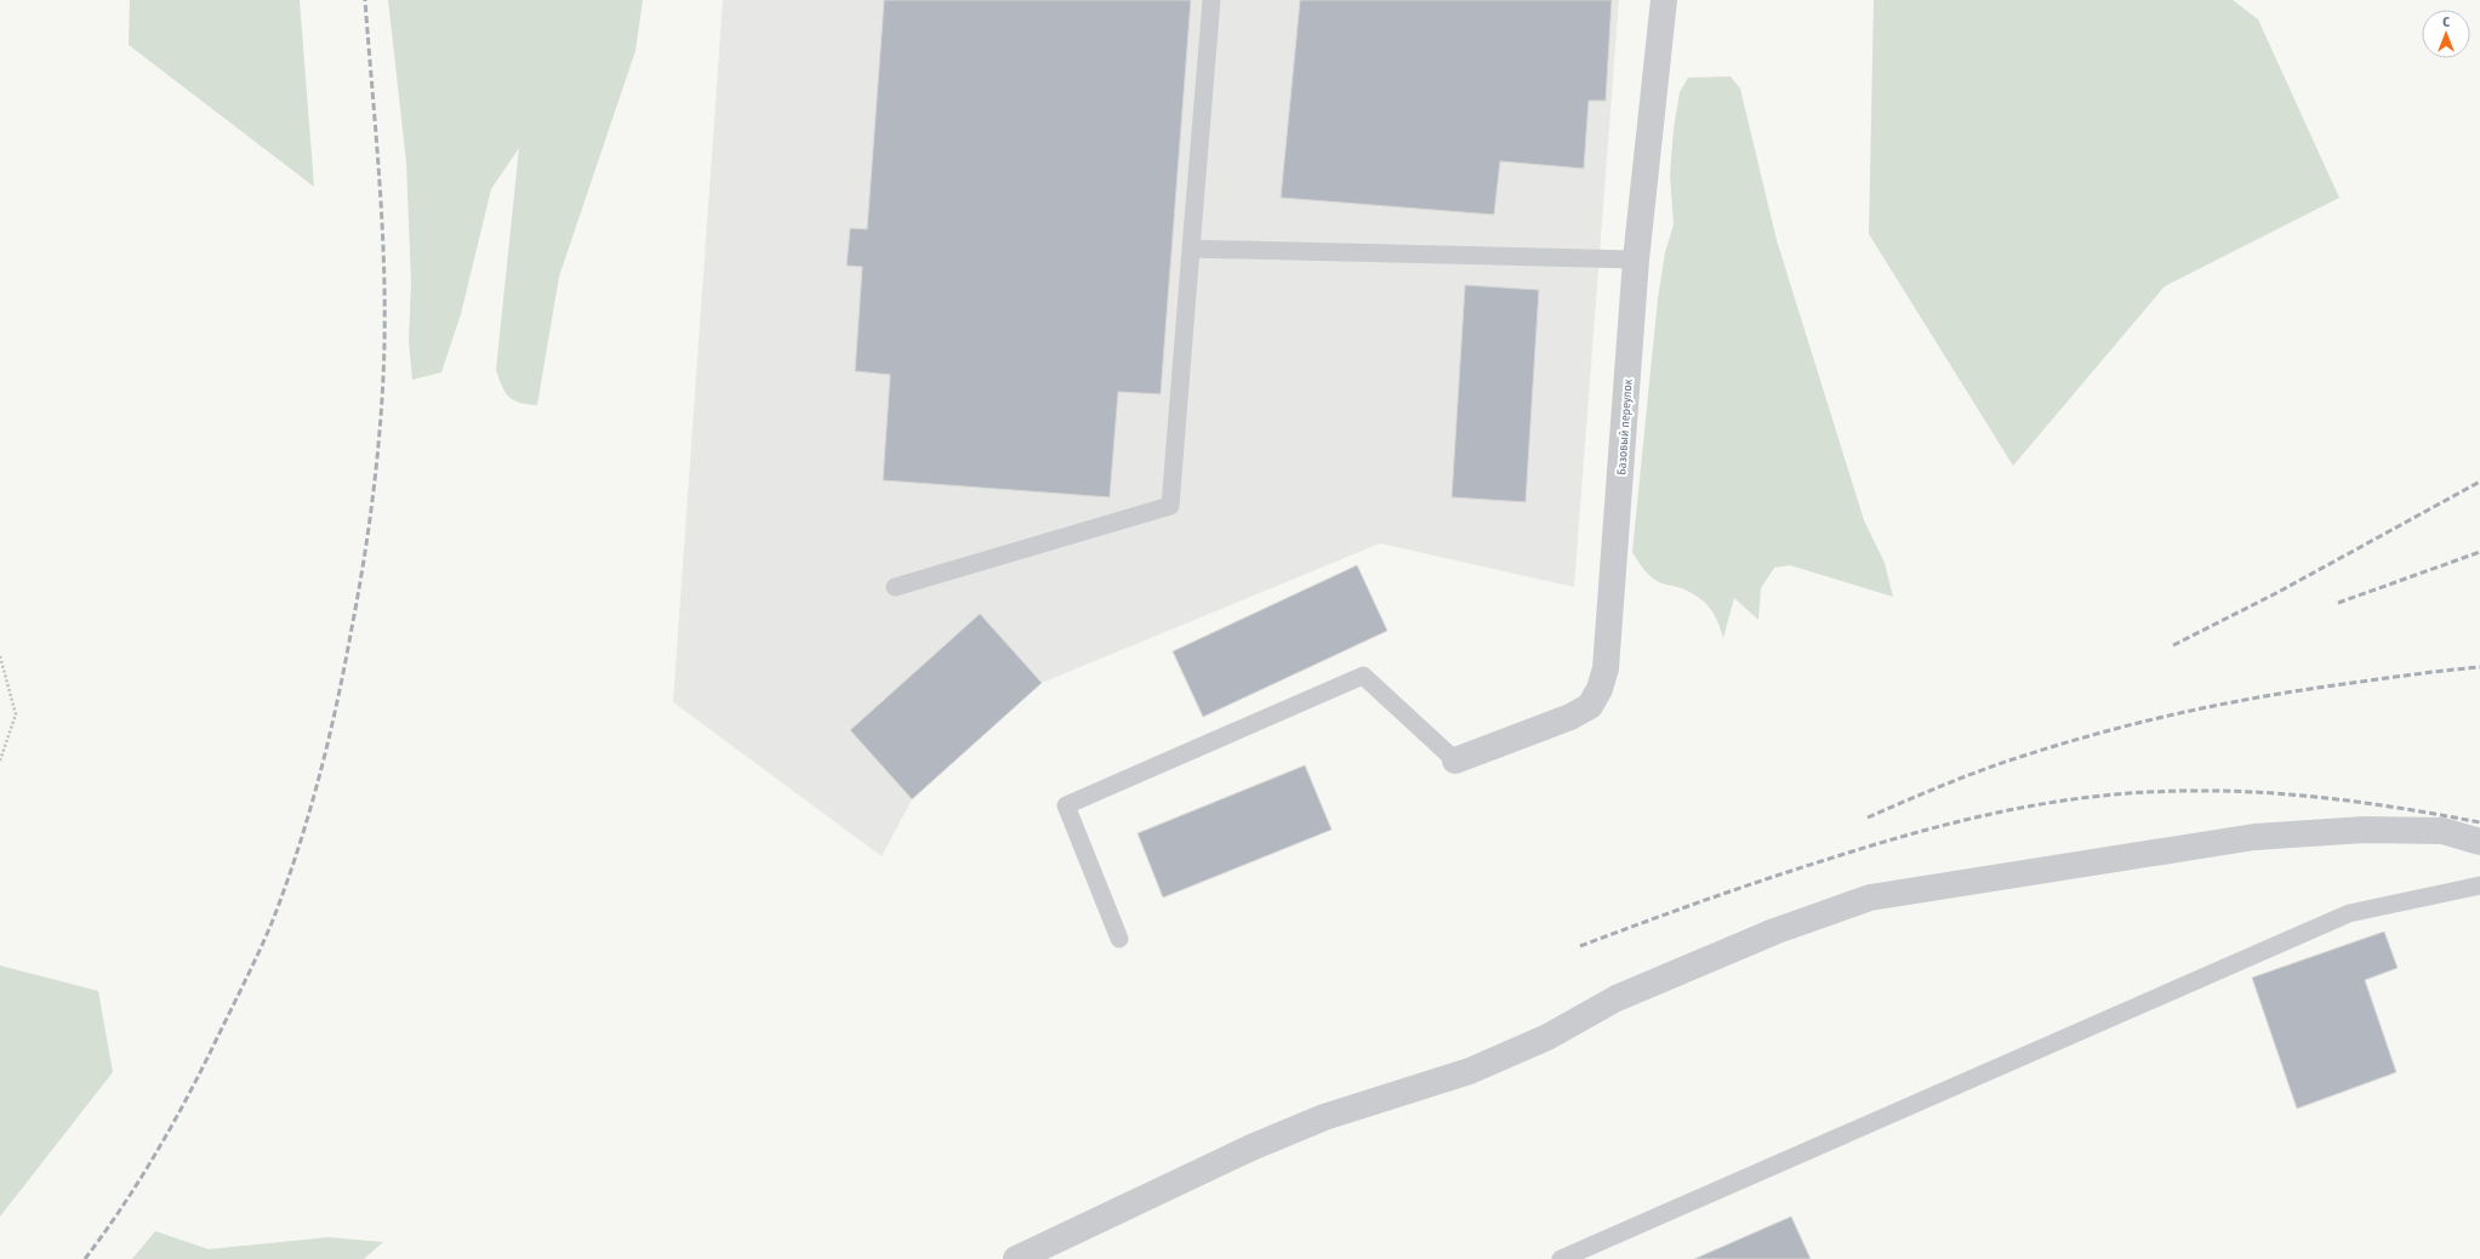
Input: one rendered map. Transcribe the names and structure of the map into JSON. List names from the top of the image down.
{
  "streets": {
    "street": ["Базовый переулок"]
  },
  "north": "top"
}
